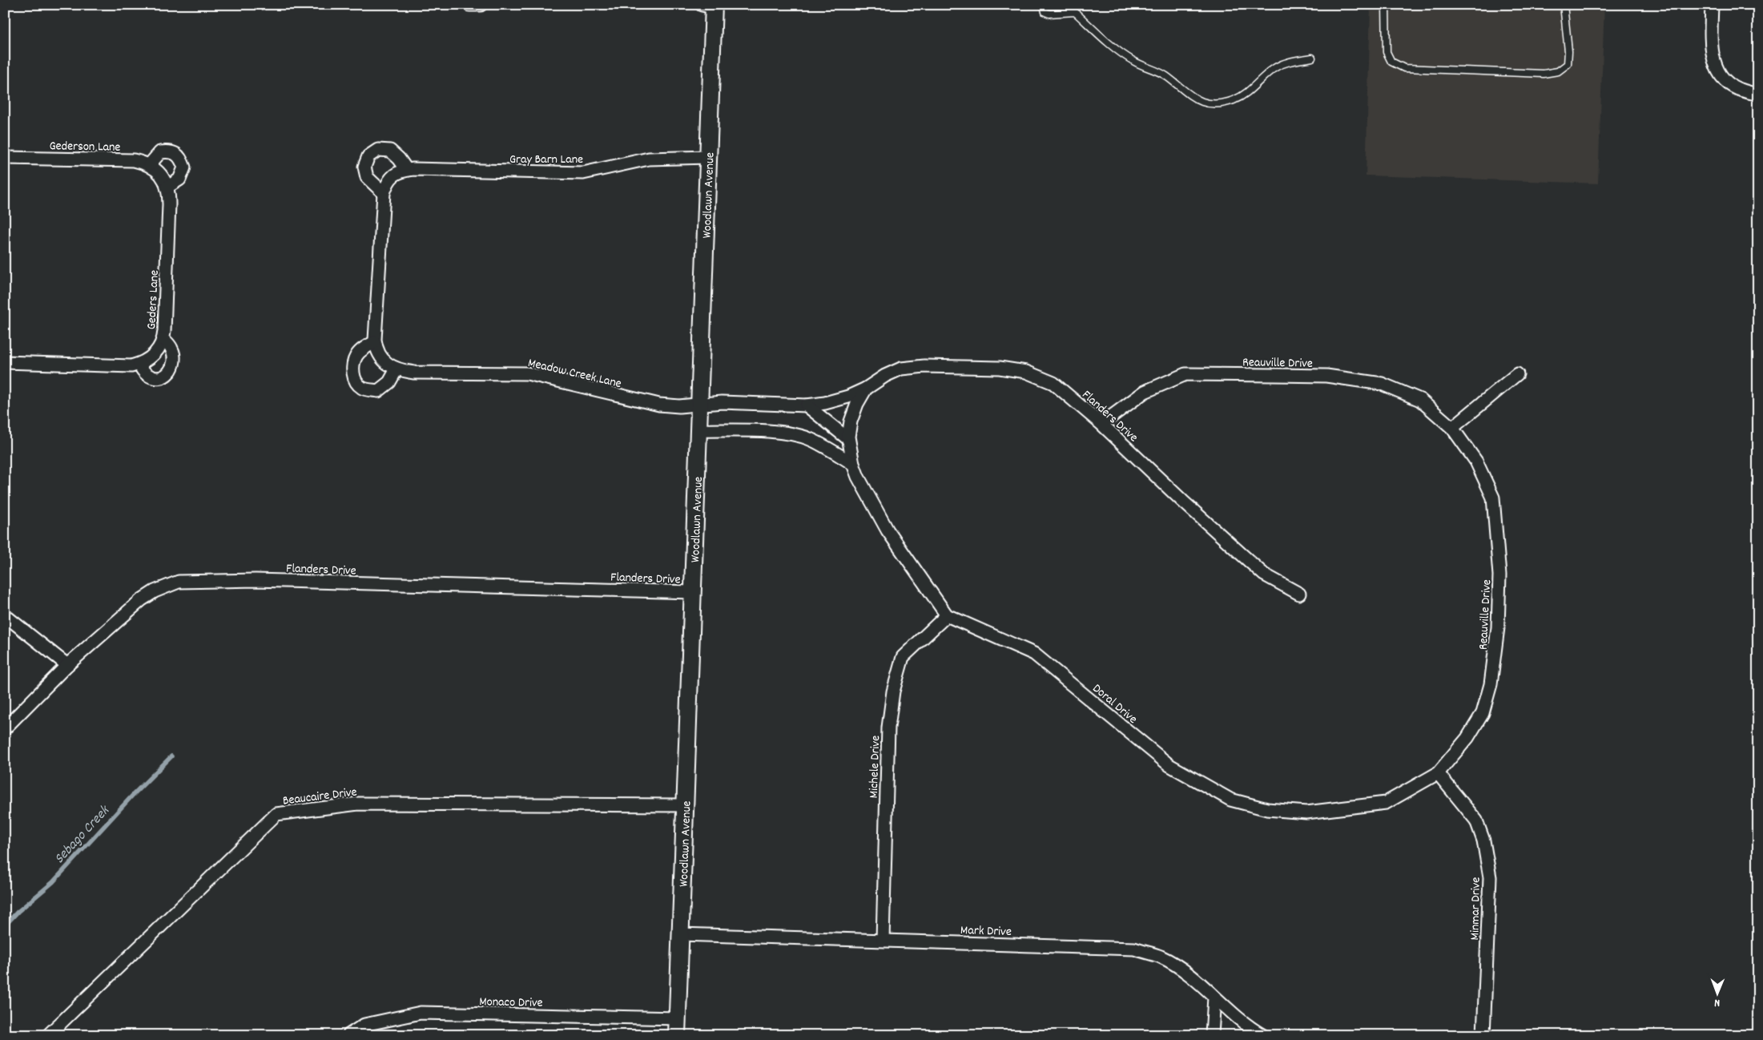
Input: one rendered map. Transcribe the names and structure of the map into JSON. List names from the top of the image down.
{
  "streets": {
    "street": [
      "Gederson Lane",
      "Gray Barn Lane",
      "Woodlawn Avenue",
      "Geders Lane",
      "Reauville Drive",
      "Meadow Creek Lane",
      "Flanders Drive",
      "Doral Drive",
      "Michele Drive",
      "Beaucaire Drive",
      "Minmar Drive",
      "Mark Drive",
      "Monaco Drive"
    ]
  },
  "crossings": [
    ["Gederson Lane", "Geders Lane"],
    ["Gray Barn Lane", "Woodlawn Avenue"],
    ["Gray Barn Lane", "Meadow Creek Lane"],
    ["Woodlawn Avenue", "Meadow Creek Lane"],
    ["Woodlawn Avenue", "Flanders Drive"],
    ["Woodlawn Avenue", "Beaucaire Drive"],
    ["Woodlawn Avenue", "Mark Drive"],
    ["Woodlawn Avenue", "Monaco Drive"],
    ["Reauville Drive", "Flanders Drive"],
    ["Reauville Drive", "Doral Drive"],
    ["Reauville Drive", "Minmar Drive"],
    ["Meadow Creek Lane", "Flanders Drive"],
    ["Doral Drive", "Michele Drive"],
    ["Doral Drive", "Minmar Drive"],
    ["Michele Drive", "Mark Drive"]
  ],
  "water": ["Sebago Creek"],
  "north": "bottom"
}
